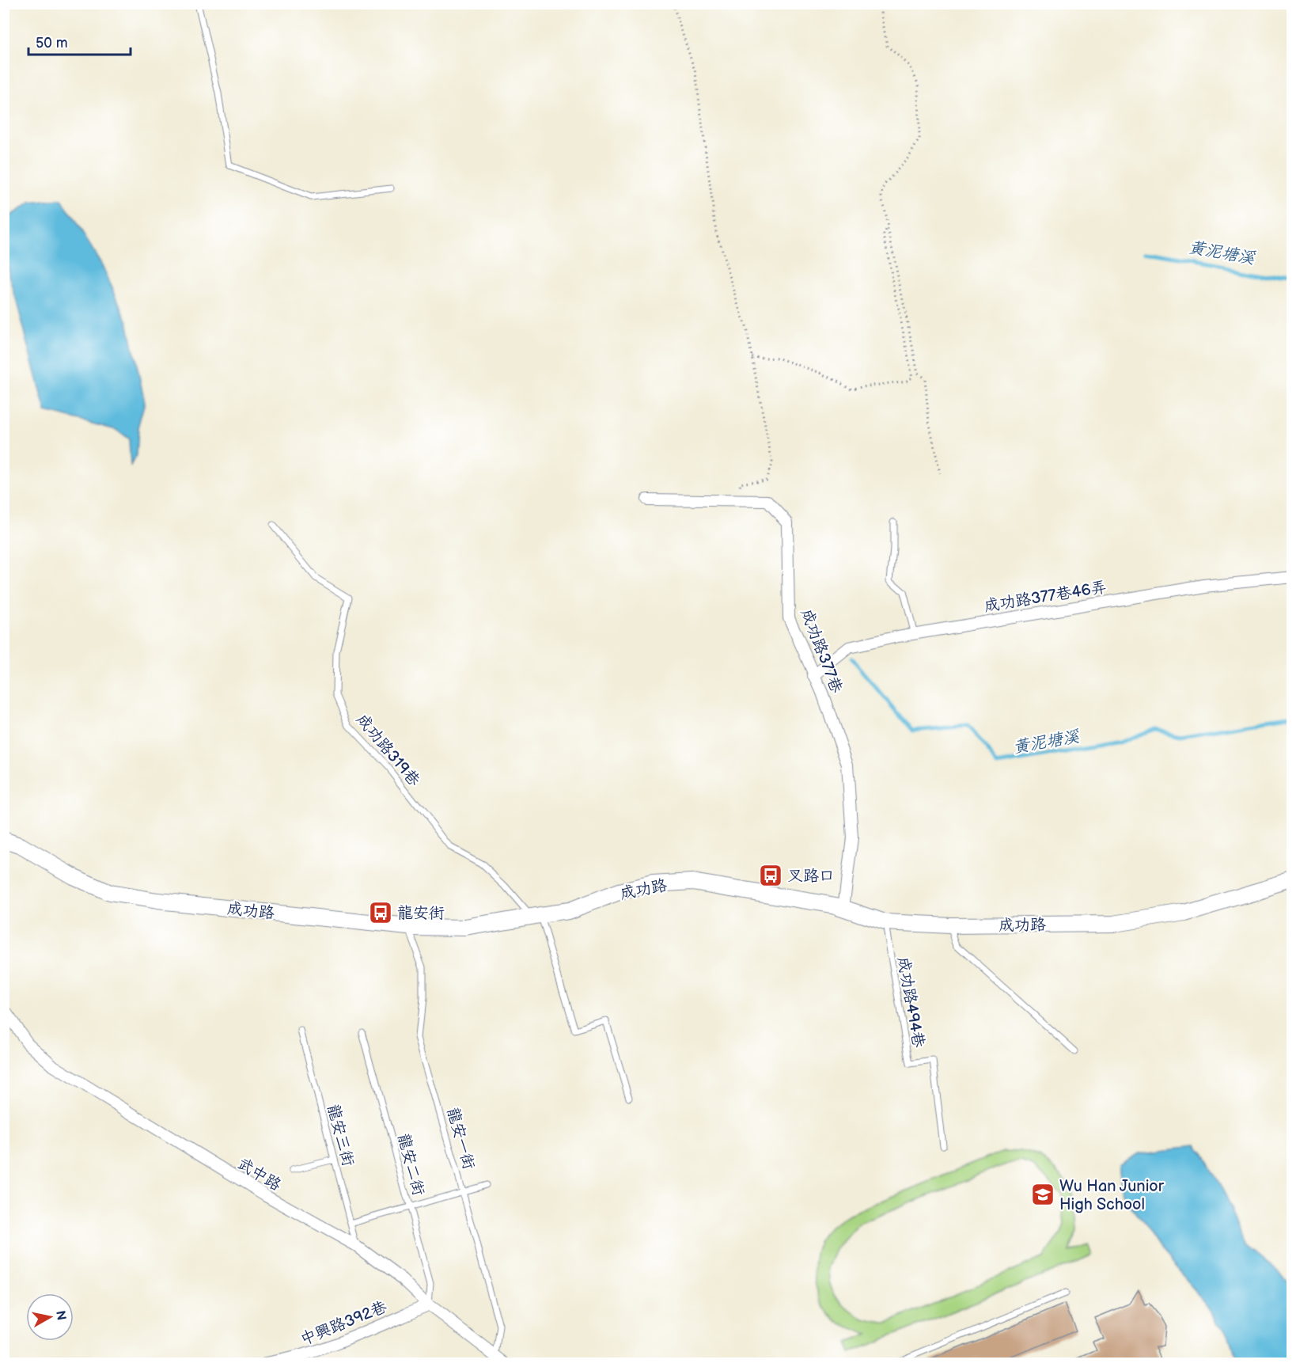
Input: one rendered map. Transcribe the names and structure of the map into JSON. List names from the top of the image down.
{
  "streets": {
    "street": [
      "成功路377巷46弄",
      "成功路377巷",
      "成功路",
      "武中路",
      "中興路392巷"
    ],
    "lane": [
      "成功路319巷",
      "成功路494巷",
      "龍安三街",
      "龍安一街",
      "龍安二街"
    ]
  },
  "crossings": [
    ["成功路377巷46弄", "成功路377巷"],
    ["成功路377巷", "成功路"],
    ["成功路319巷", "成功路"],
    ["成功路", "成功路494巷"],
    ["成功路", "龍安一街"],
    ["龍安三街", "武中路"],
    ["龍安一街", "武中路"],
    ["龍安二街", "武中路"],
    ["龍安二街", "中興路392巷"],
    ["武中路", "中興路392巷"]
  ],
  "water": ["黃泥塘溪"],
  "places": {
    "bus stop": ["叉路口", "龍安街"],
    "school or university": ["Wu Han Junior High School"]
  },
  "scale_bar": "50 m",
  "north": "right"
}
